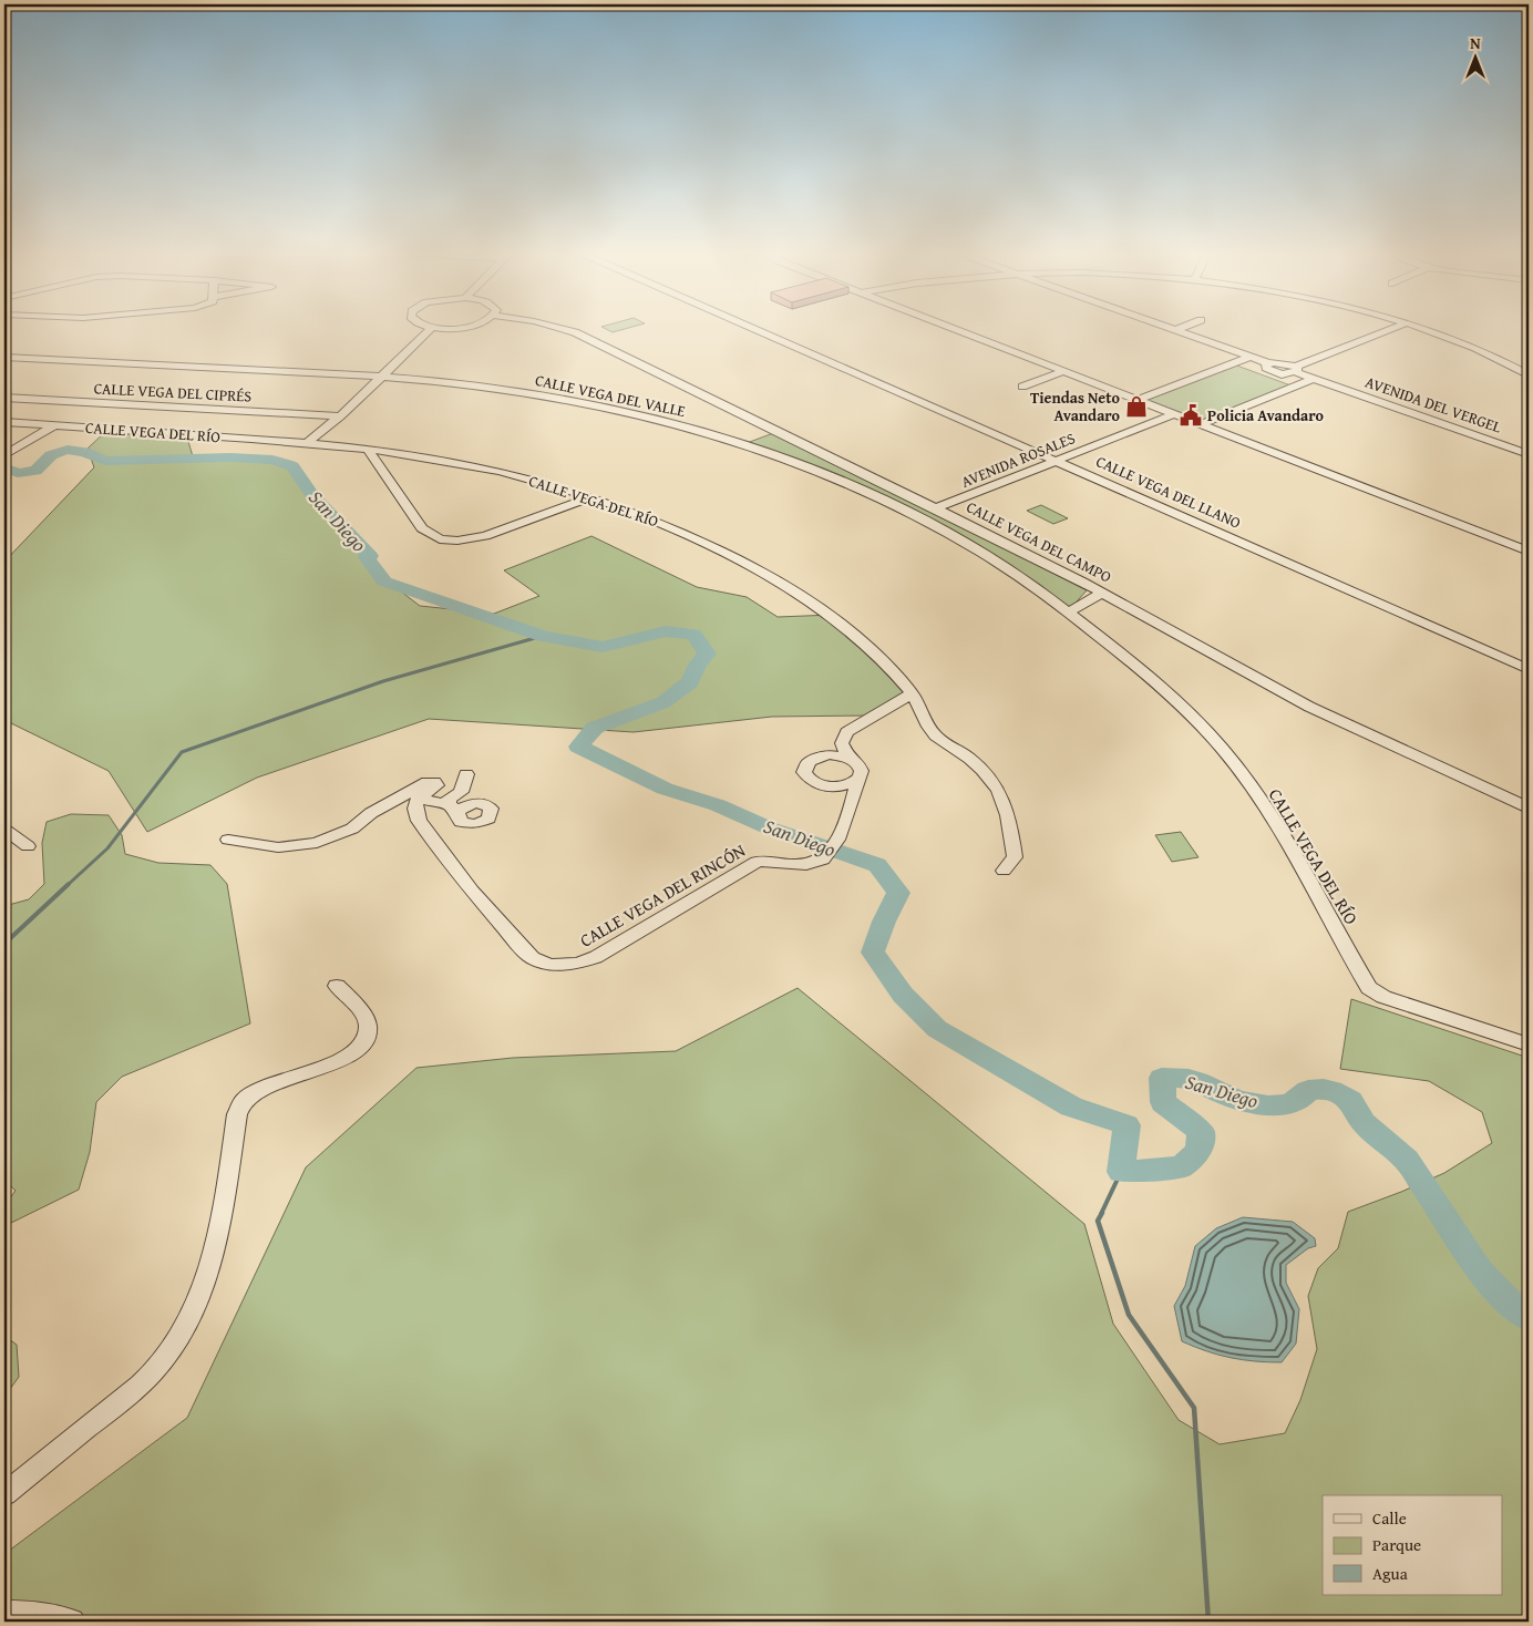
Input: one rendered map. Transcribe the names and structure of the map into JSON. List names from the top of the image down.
{
  "streets": {
    "street": [
      "CALLE VEGA DEL CIPRÉS",
      "CALLE VEGA DEL VALLE",
      "AVENIDA DEL VERGEL",
      "CALLE VEGA DEL RÍO",
      "AVENIDA ROSALES",
      "CALLE VEGA DEL LLANO",
      "CALLE VEGA DEL CAMPO",
      "CALLE VEGA DEL RINCÓN"
    ]
  },
  "crossings": [
    ["CALLE VEGA DEL VALLE", "CALLE VEGA DEL CAMPO"],
    ["CALLE VEGA DEL RÍO", "CALLE VEGA DEL CAMPO"],
    ["AVENIDA ROSALES", "CALLE VEGA DEL LLANO"],
    ["AVENIDA ROSALES", "CALLE VEGA DEL CAMPO"]
  ],
  "water": ["San Diego"],
  "places": {
    "shop": ["Tiendas Neto Avandaro"],
    "public building": ["Policia Avandaro"]
  },
  "legend": ["Calle", "Parque", "Agua"],
  "north": "top"
}
